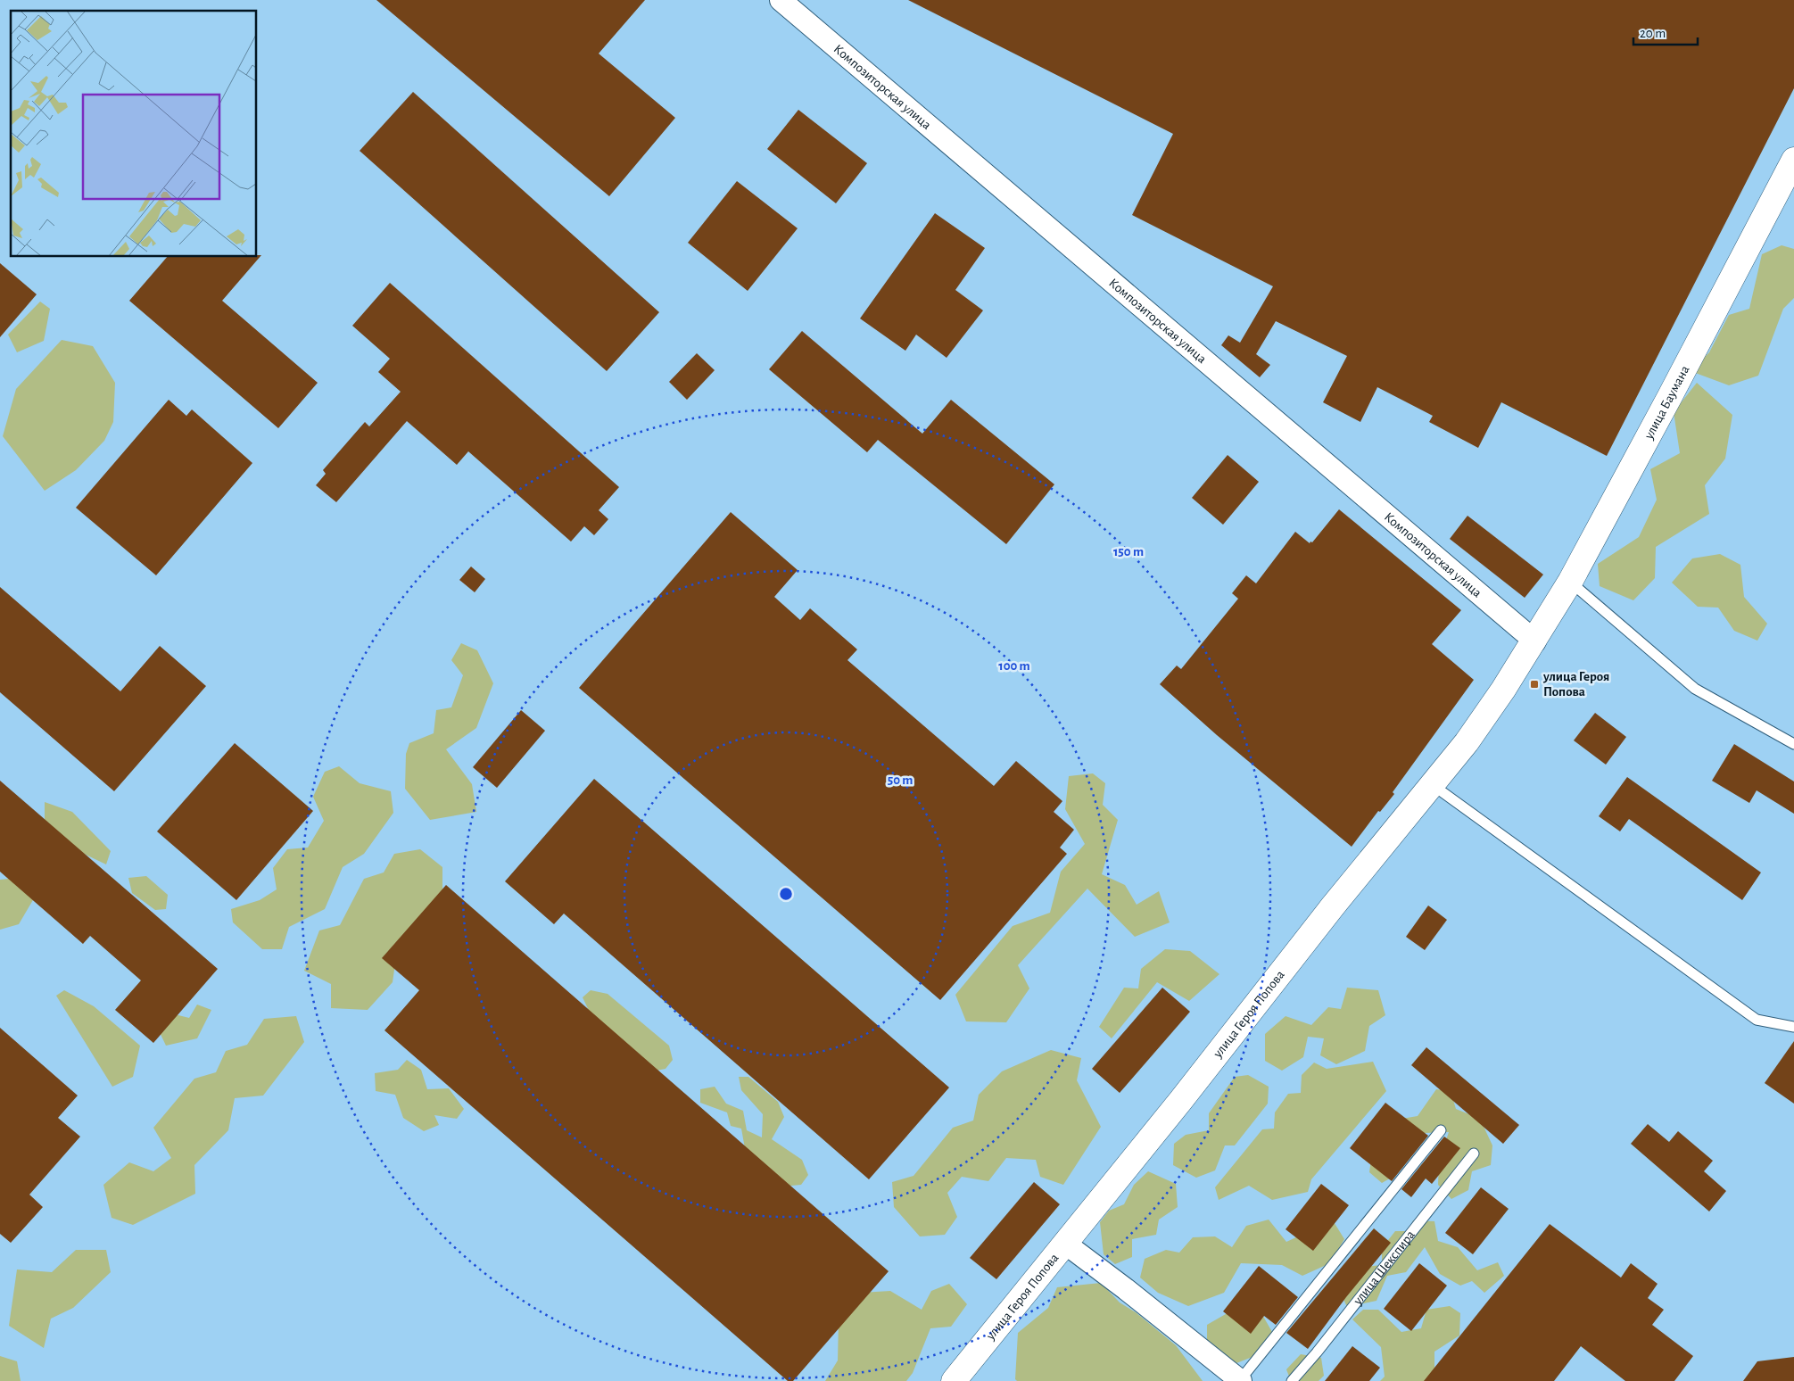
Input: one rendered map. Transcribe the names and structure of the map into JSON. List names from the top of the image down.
{
  "streets": {
    "street": ["Композиторская улица", "улица Баумана", "улица Героя Попова"],
    "lane": ["улица Шекспира"]
  },
  "crossings": [
    ["Композиторская улица", "улица Баумана"],
    ["Композиторская улица", "улица Героя Попова"],
    ["улица Баумана", "улица Героя Попова"]
  ],
  "places": {
    "transit": ["улица Героя Попова"]
  },
  "scale_bar": "20 m",
  "rings": ["150 m", "100 m", "50 m"]
}
